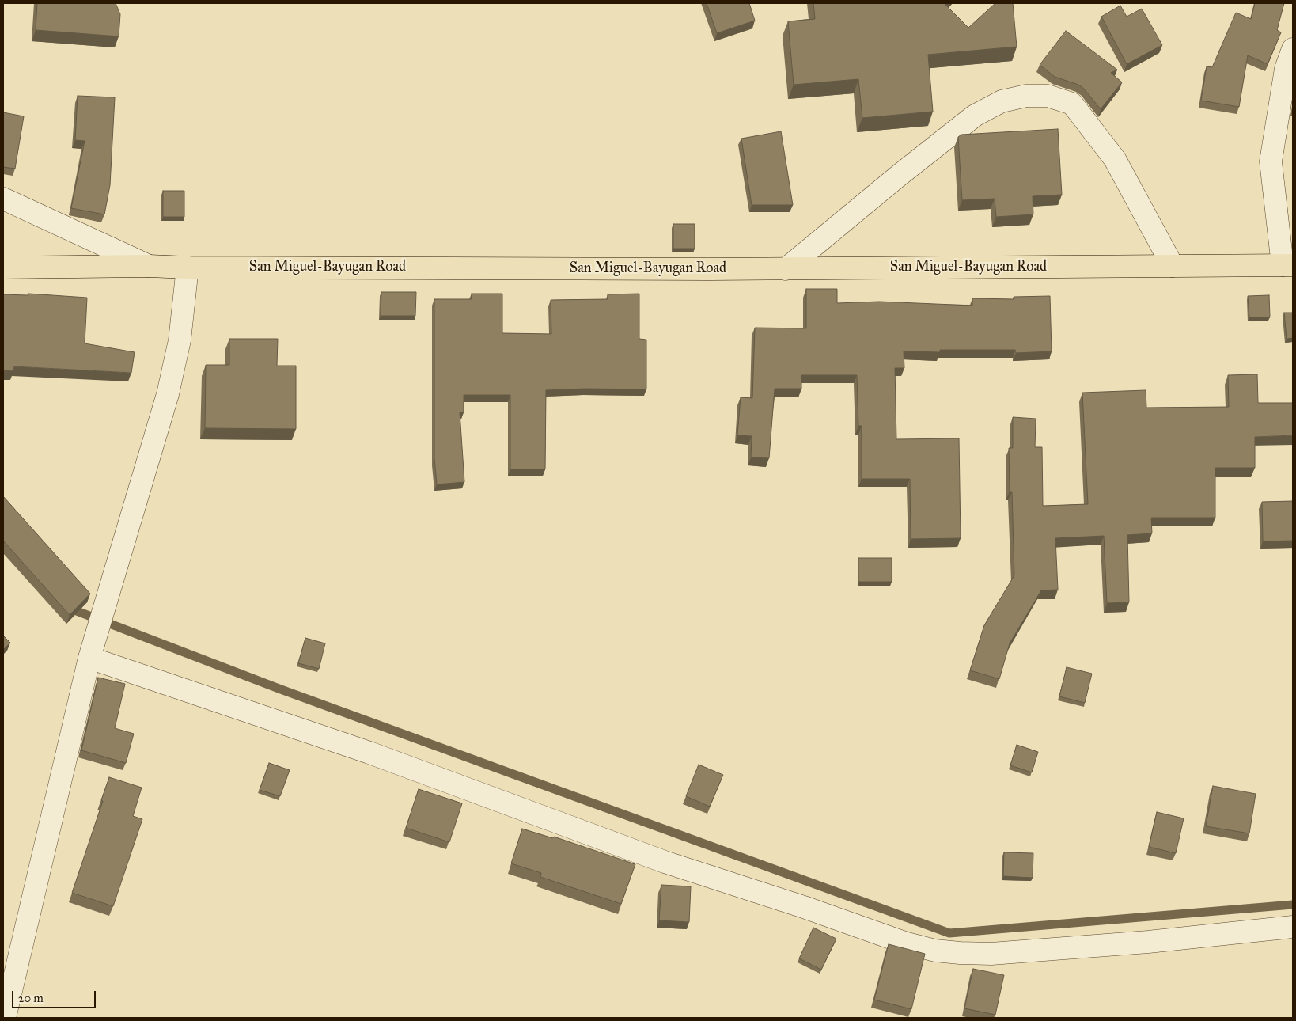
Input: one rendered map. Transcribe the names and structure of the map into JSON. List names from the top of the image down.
{
  "streets": {
    "main road": ["San Miguel-Bayugan Road"]
  },
  "scale_bar": "20 m"
}
